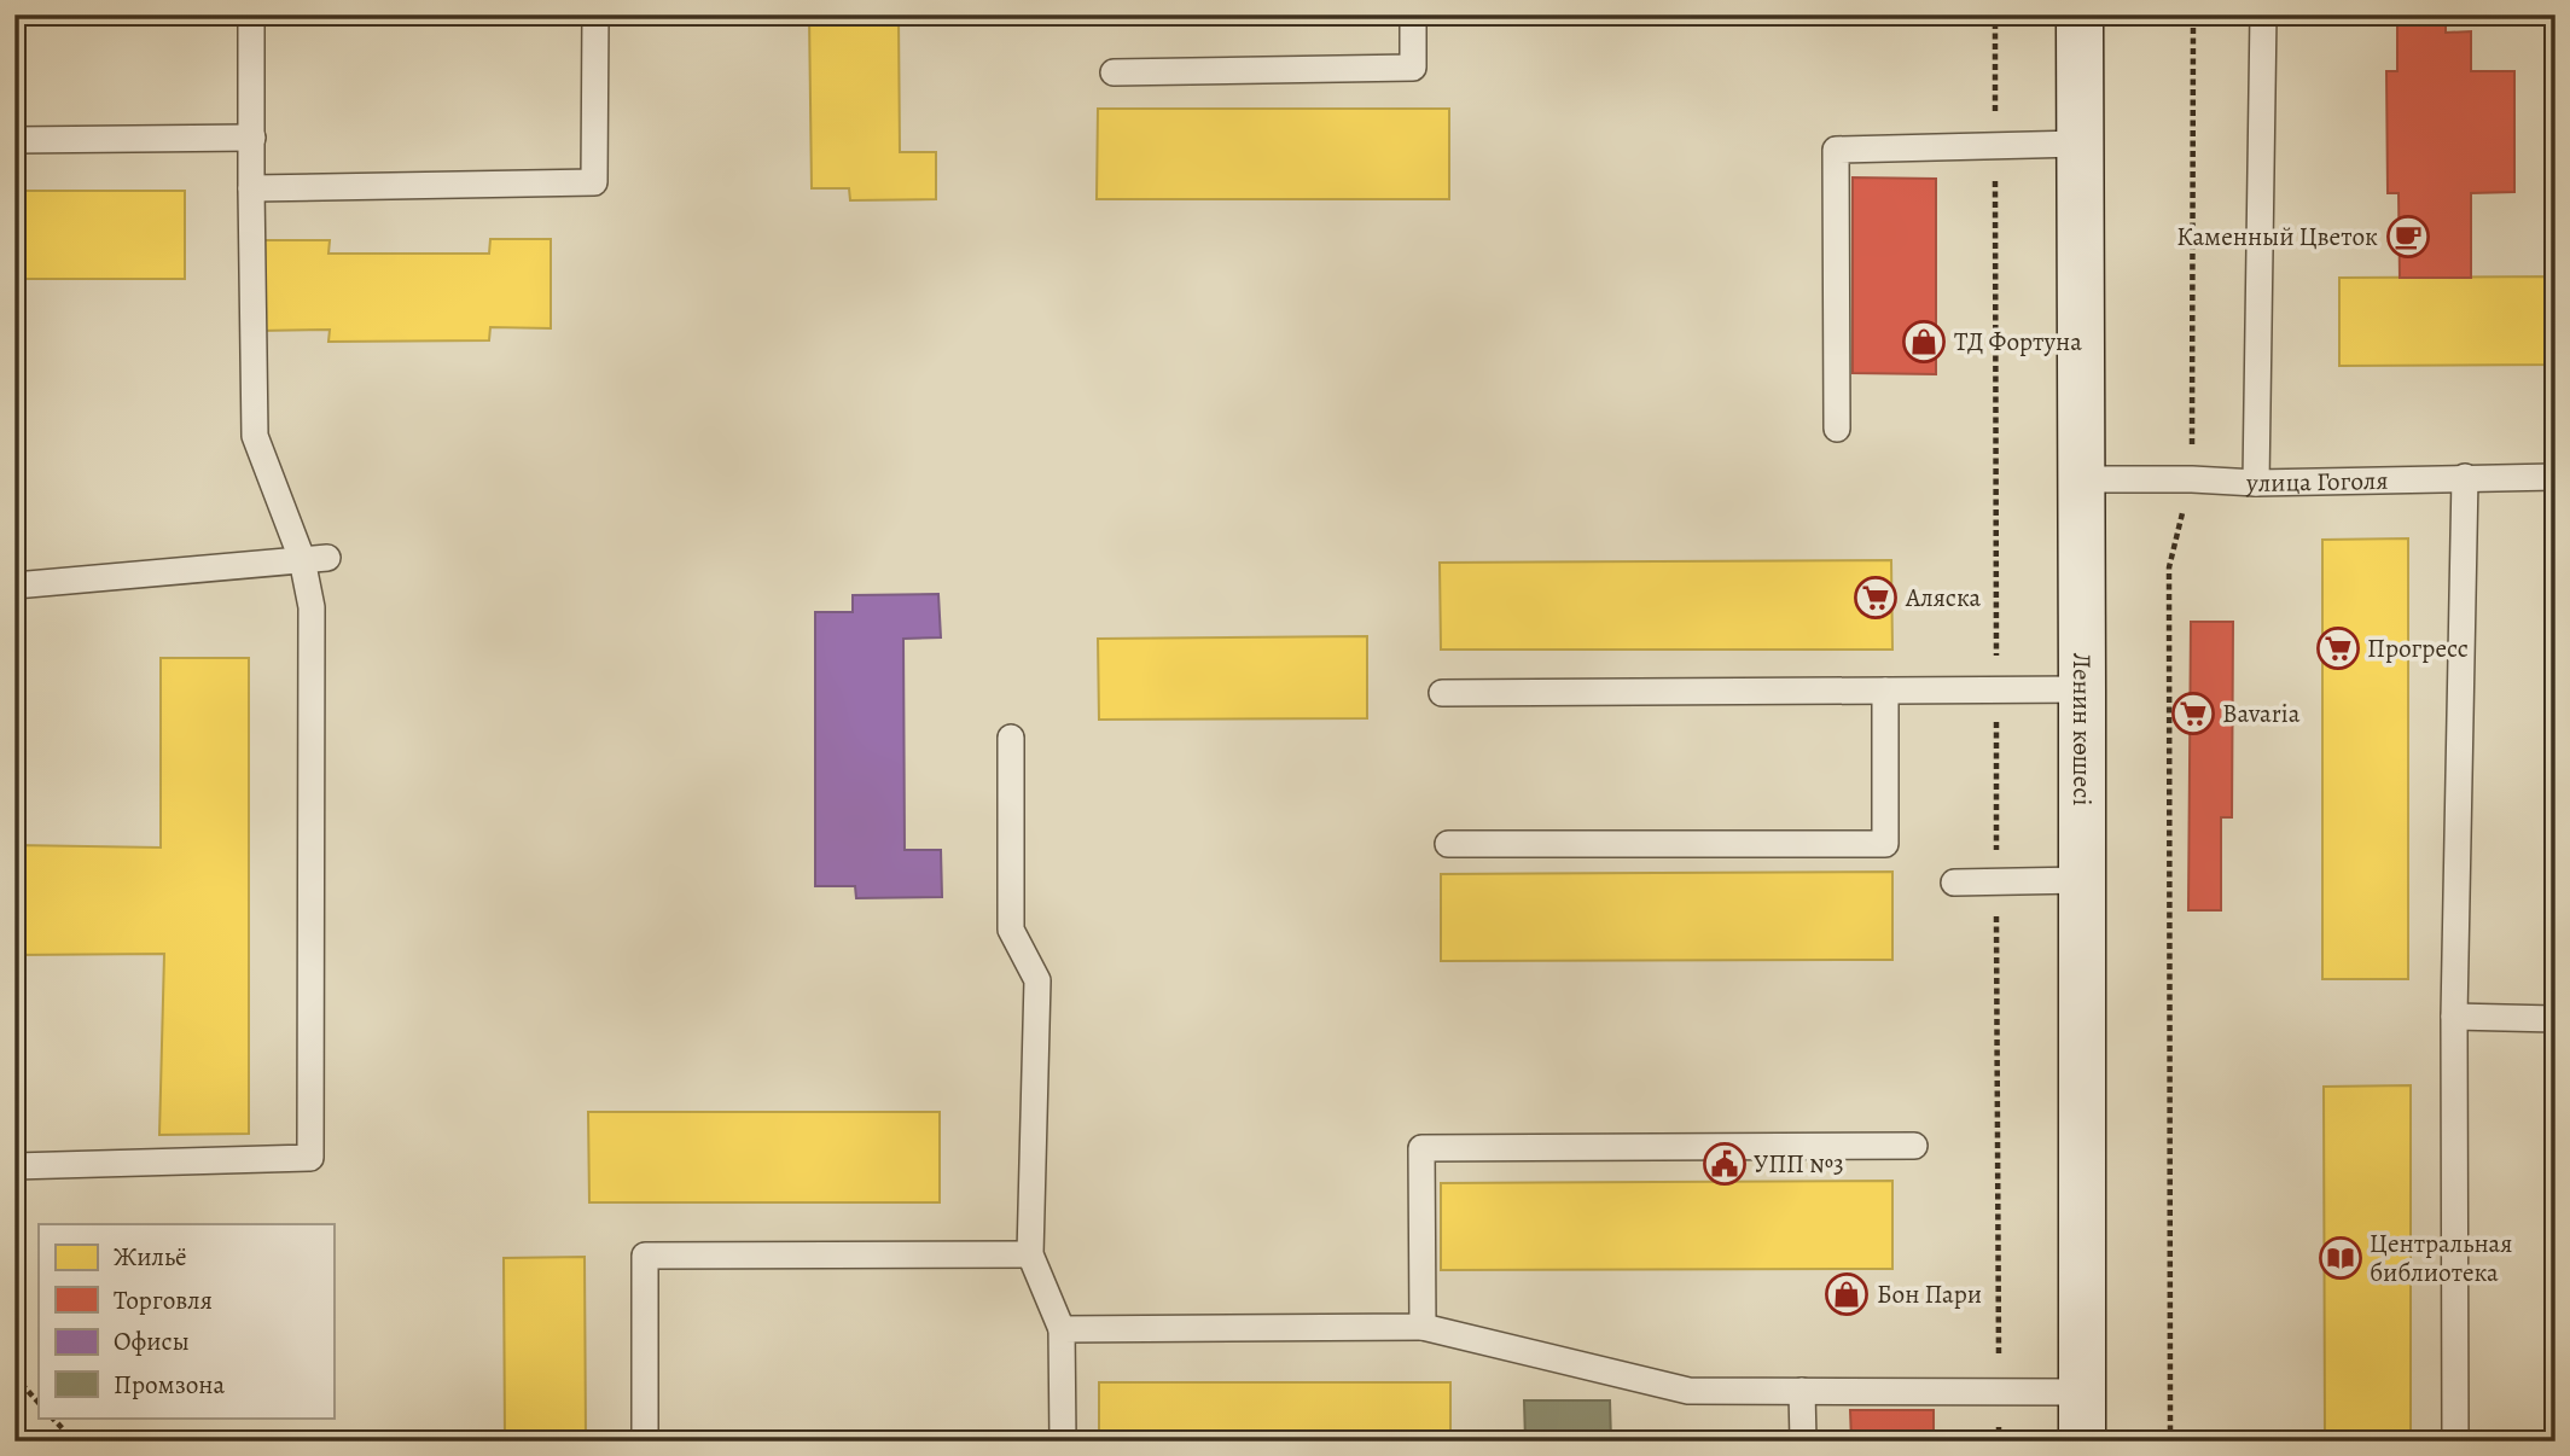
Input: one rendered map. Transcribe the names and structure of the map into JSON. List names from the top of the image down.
{
  "streets": {
    "main road": ["Ленин көшесі"],
    "lane": ["улица Гоголя"]
  },
  "crossings": [
    ["улица Гоголя", "Ленин көшесі"]
  ],
  "places": {
    "cafe": ["Каменный Цветок"],
    "shop": ["ТД Фортуна", "Бон Пари"],
    "supermarket": ["Аляска", "Прогресс", "Bavaria"],
    "public building": ["УПП №3"],
    "library": ["Центральная библиотека"]
  },
  "legend": [
    "Жильё",
    "Торговля",
    "Офисы",
    "Промзона"
  ]
}
